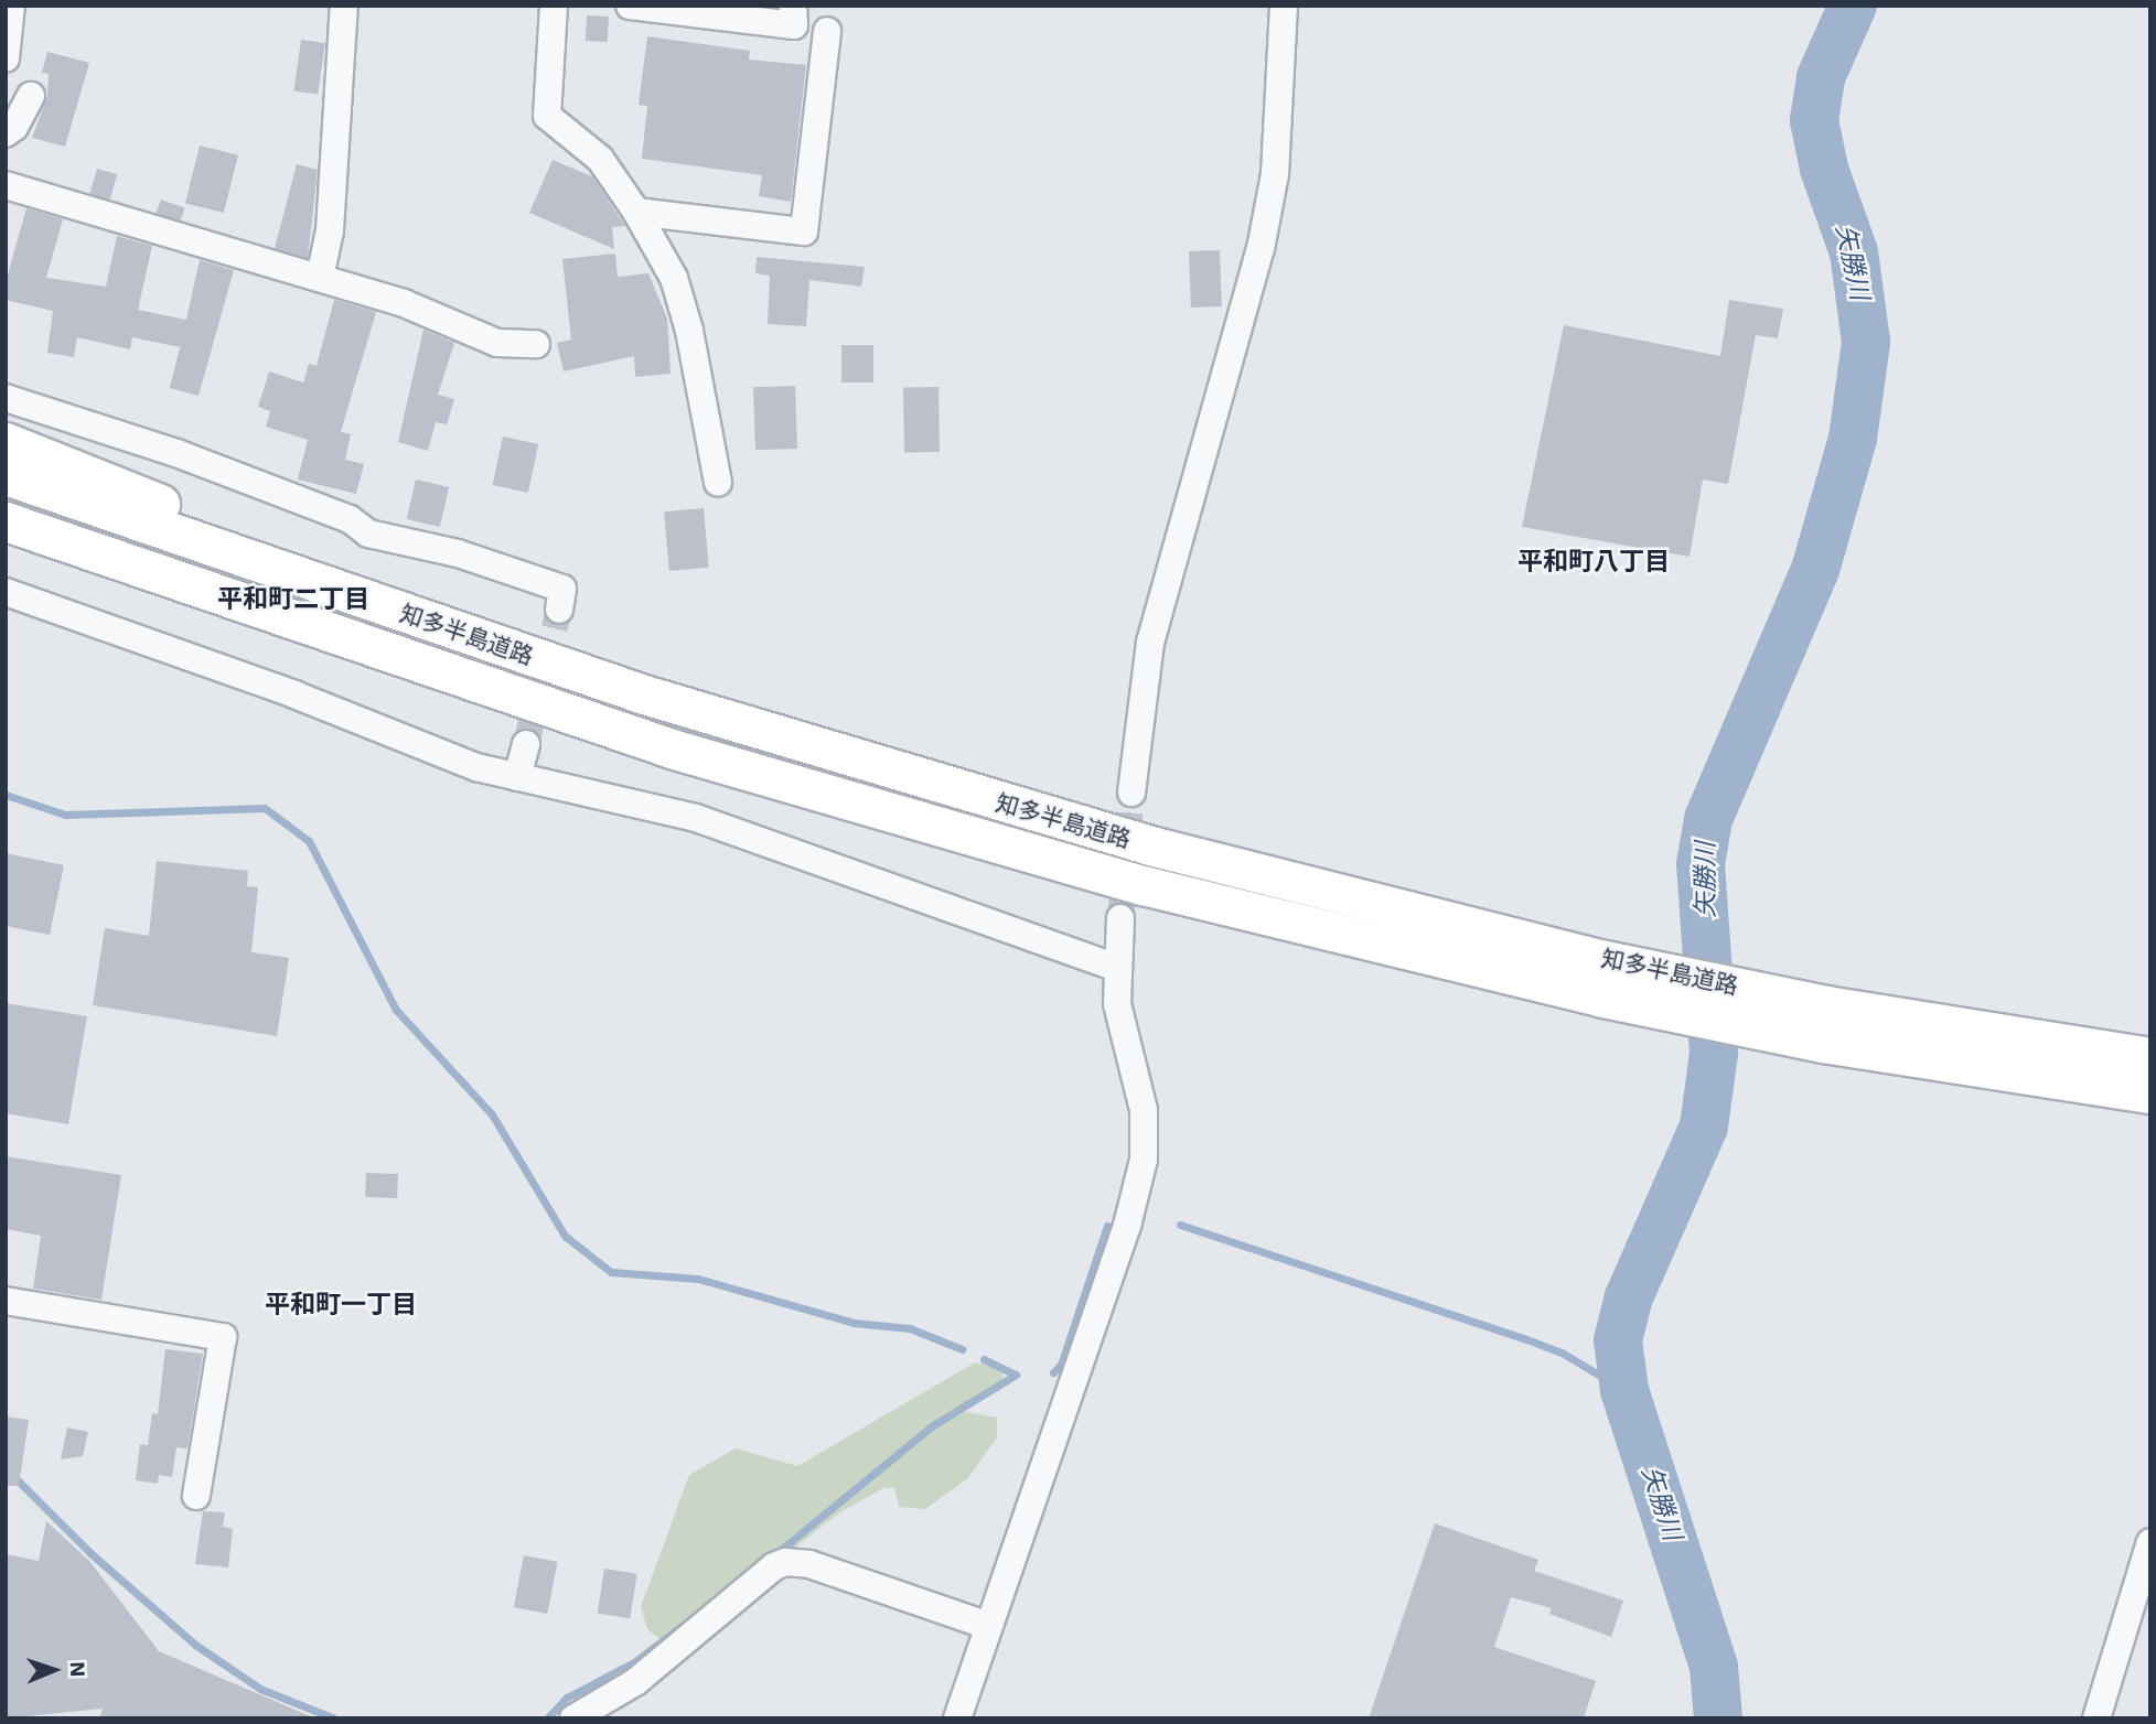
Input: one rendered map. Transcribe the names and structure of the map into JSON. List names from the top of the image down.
{
  "streets": {
    "highway": ["知多半島道路"]
  },
  "districts": ["平和町八丁目", "平和町二丁目", "平和町一丁目"],
  "water": ["矢勝川"],
  "north": "right"
}
